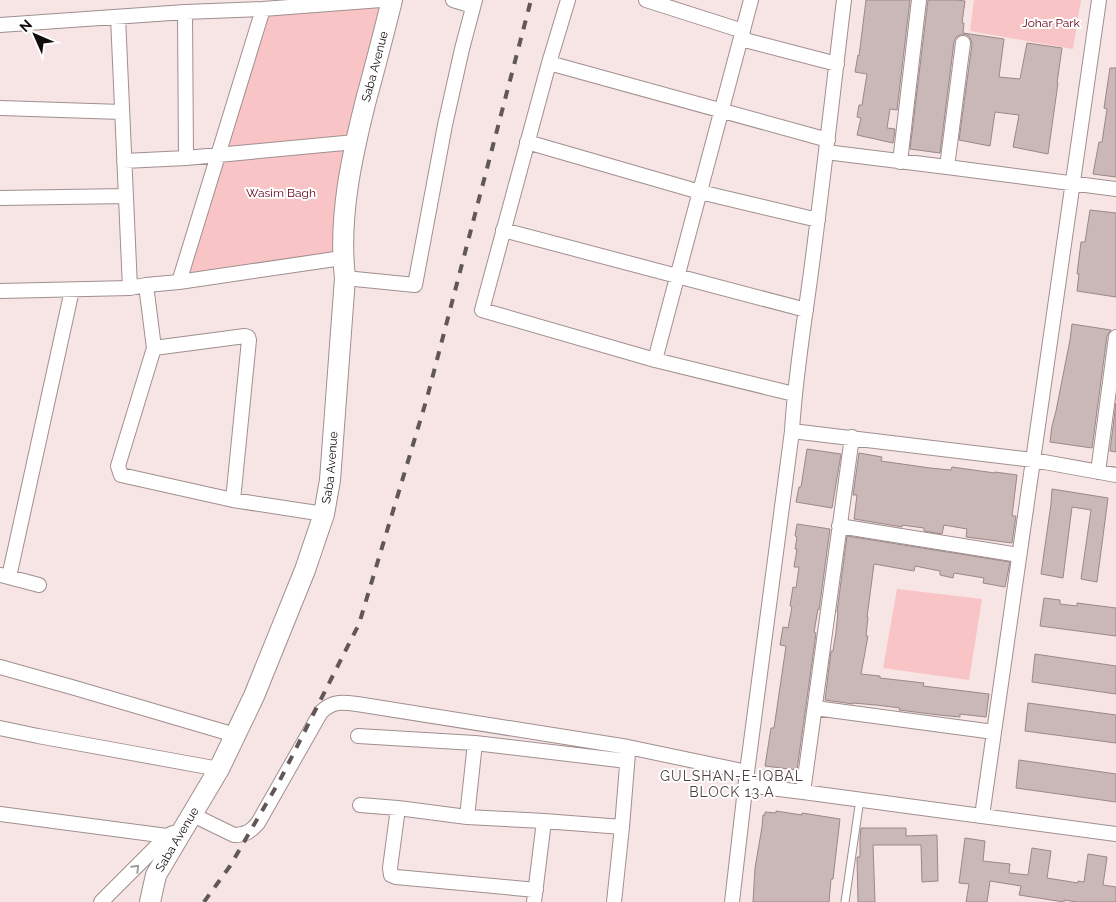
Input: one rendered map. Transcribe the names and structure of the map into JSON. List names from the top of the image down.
{
  "streets": {
    "main road": ["Saba Avenue"]
  },
  "districts": ["GULSHAN-E-IQBAL BLOCK 13 A"],
  "parks": ["Johar Park", "Wasim Bagh"],
  "north": "top left"
}
